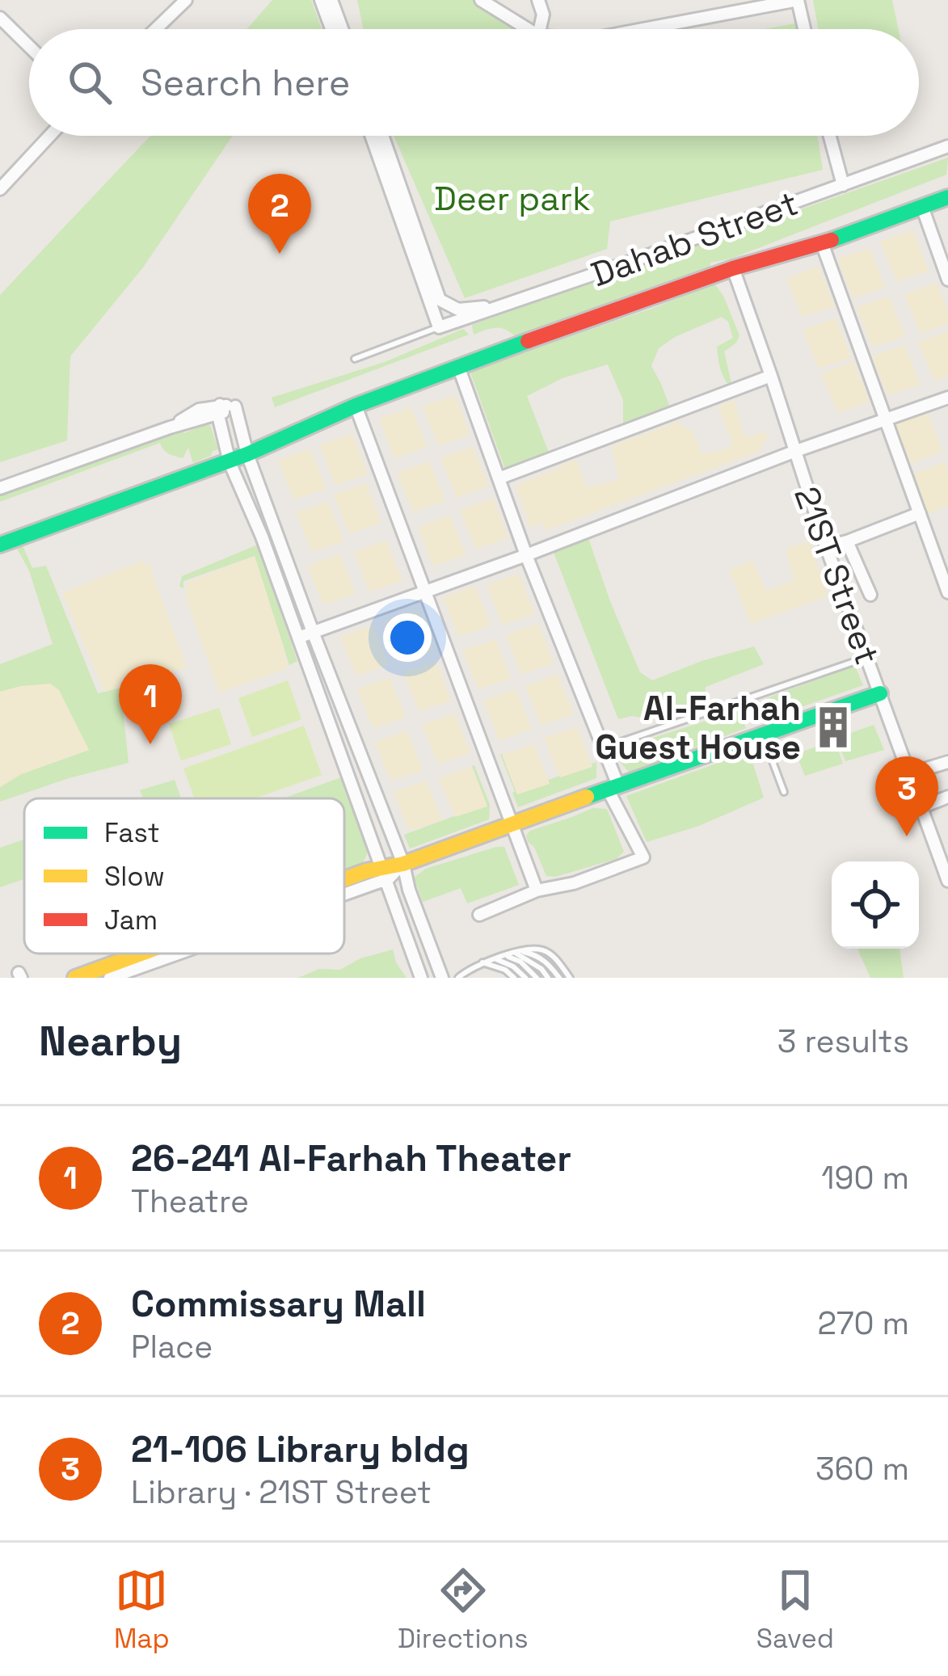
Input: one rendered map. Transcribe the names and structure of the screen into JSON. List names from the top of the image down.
{
  "streets": {
    "street": ["Dahab Street", "21ST Street"]
  },
  "parks": ["Deer park"],
  "places": {
    "building": ["Al-Farhah Guest House"]
  },
  "legend": ["Fast", "Slow", "Jam"],
  "page": {
    "search": "Search here",
    "pins": ["2", "1", "3"],
    "heading": ["Nearby", "3 results"],
    "list": [
      {
        "mark": "1",
        "name": "26-241 Al-Farhah Theater",
        "note": "Theatre",
        "value": "190 m"
      },
      {
        "mark": "2",
        "name": "Commissary Mall",
        "note": "Place",
        "value": "270 m"
      },
      {
        "mark": "3",
        "name": "21-106 Library bldg",
        "note": "Library · 21ST Street",
        "value": "360 m"
      }
    ],
    "nav": ["Map", "Directions", "Saved"]
  }
}
